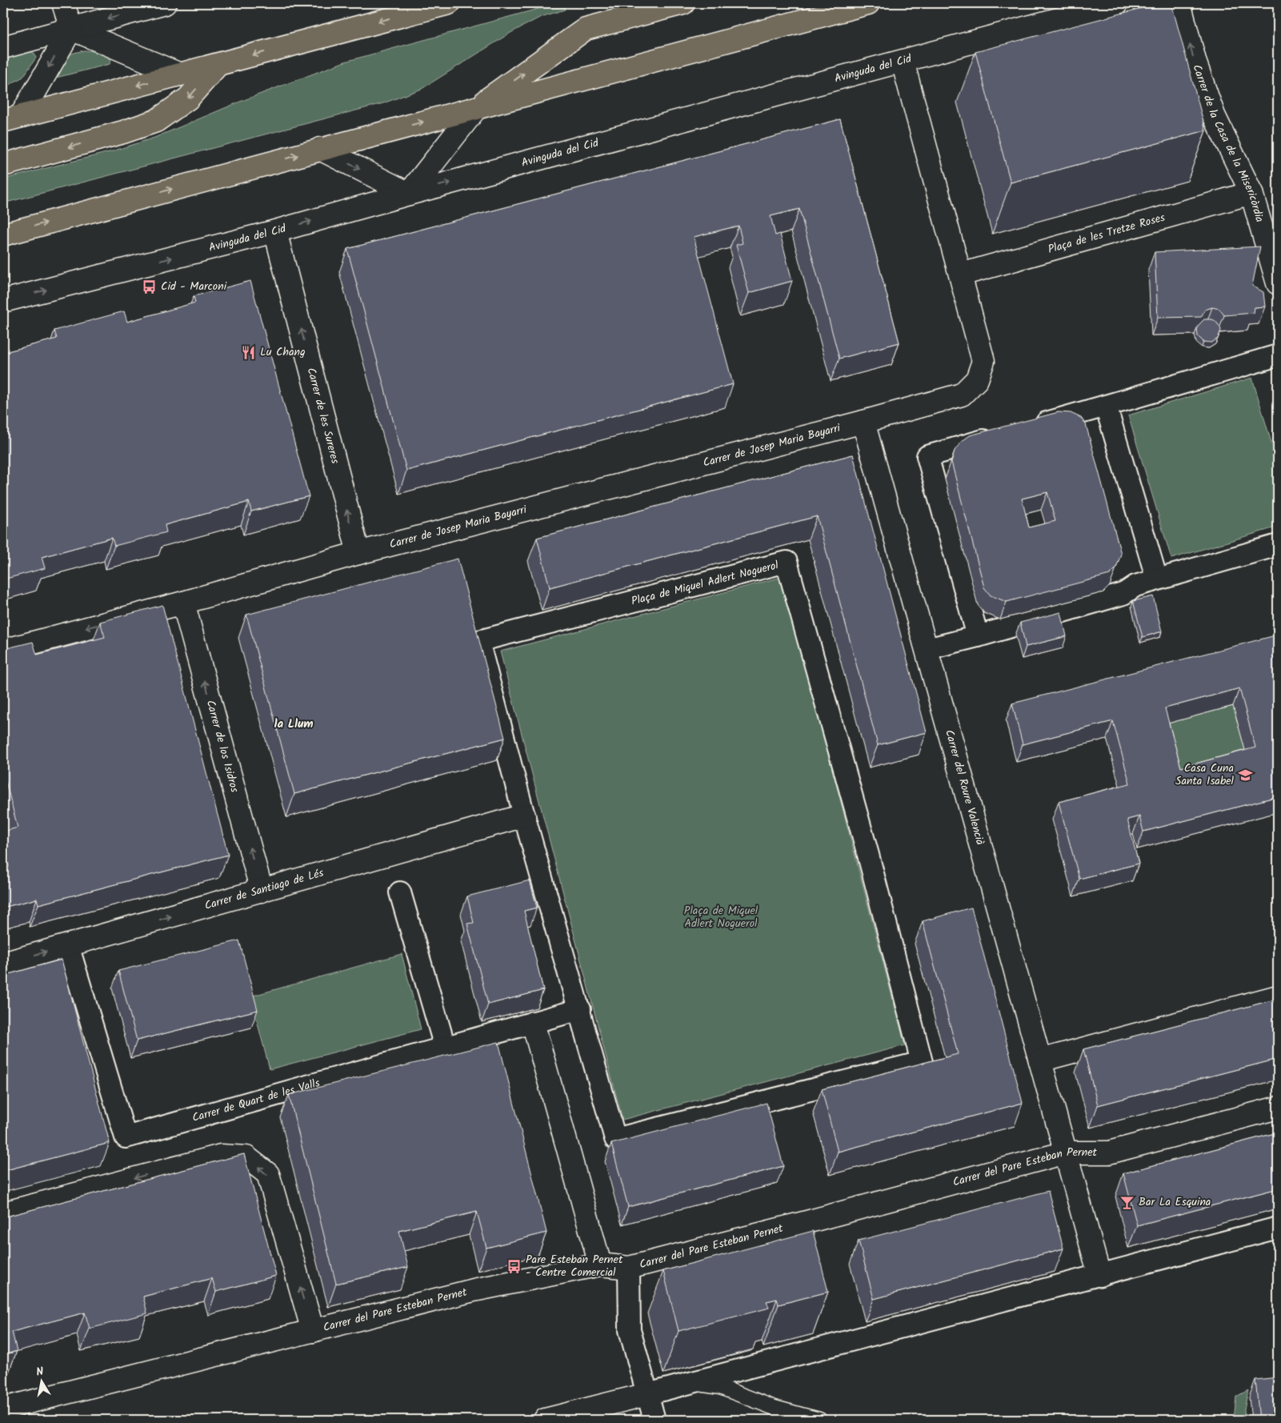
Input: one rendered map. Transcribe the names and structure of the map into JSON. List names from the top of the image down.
{
  "streets": {
    "street": [
      "Avinguda del Cid",
      "Carrer de la Casa de la Misericòrdia",
      "Plaça de les Tretze Roses",
      "Carrer de les Sureres",
      "Carrer de Josep Maria Bayarri",
      "Plaça de Miquel Adlert Noguerol",
      "Carrer de los Isidros",
      "Carrer del Roure Valencià",
      "Carrer de Santiago de Lés",
      "Carrer de Quart de les Valls",
      "Carrer del Pare Esteban Pernet"
    ]
  },
  "crossings": [
    ["Avinguda del Cid", "Carrer de les Sureres"],
    ["Carrer de la Casa de la Misericòrdia", "Plaça de les Tretze Roses"],
    ["Plaça de les Tretze Roses", "Carrer de Josep Maria Bayarri"],
    ["Carrer de les Sureres", "Carrer de Josep Maria Bayarri"],
    ["Carrer de Josep Maria Bayarri", "Carrer de los Isidros"],
    ["Carrer de Josep Maria Bayarri", "Carrer del Roure Valencià"],
    ["Plaça de Miquel Adlert Noguerol", "Carrer de Santiago de Lés"],
    ["Plaça de Miquel Adlert Noguerol", "Carrer de Quart de les Valls"],
    ["Carrer de los Isidros", "Carrer de Santiago de Lés"],
    ["Carrer del Roure Valencià", "Carrer del Pare Esteban Pernet"],
    ["Carrer de Santiago de Lés", "Carrer de Quart de les Valls"]
  ],
  "one_way": [
    "Avinguda del Cid",
    "Carrer de la Casa de la Misericòrdia",
    "Carrer de les Sureres",
    "Carrer de los Isidros",
    "Carrer de Santiago de Lés"
  ],
  "districts": ["la Llum"],
  "parks": ["Plaça de Miquel Adlert Noguerol"],
  "places": {
    "bus stop": ["Cid - Marconi", "Pare Esteban Pernet - Centre Comercial"],
    "restaurant": ["Lu Chang"],
    "school or university": ["Casa Cuna Santa Isabel"],
    "bar": ["Bar La Esquina"]
  },
  "north": "top"
}
